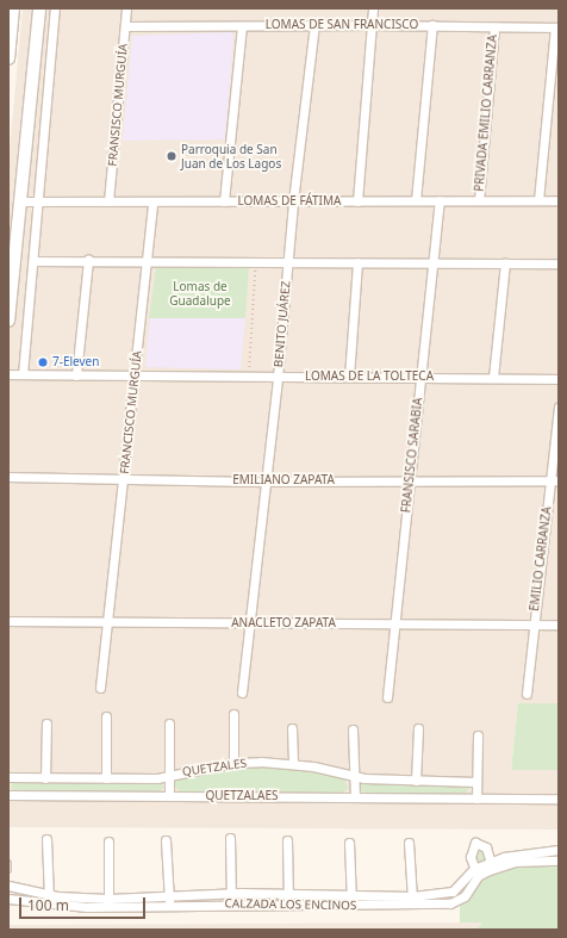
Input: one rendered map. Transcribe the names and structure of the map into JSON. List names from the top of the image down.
{
  "streets": {
    "street": [
      "LOMAS DE SAN FRANCISCO",
      "FRANSISCO MURGUÍA",
      "PRIVADA EMILIO CARRANZA",
      "LOMAS DE FÁTIMA",
      "BENITO JUÁREZ",
      "LOMAS DE LA TOLTECA",
      "FRANCISCO MURGUÍA",
      "FRANSISCO SARABIA",
      "EMILIANO ZAPATA",
      "EMILIO CARRANZA",
      "ANACLETO ZAPATA",
      "QUETZALES",
      "QUETZALAES",
      "CALZADA LOS ENCINOS"
    ]
  },
  "crossings": [
    ["LOMAS DE SAN FRANCISCO", "FRANSISCO MURGUÍA"],
    ["LOMAS DE SAN FRANCISCO", "PRIVADA EMILIO CARRANZA"],
    ["LOMAS DE SAN FRANCISCO", "BENITO JUÁREZ"],
    ["FRANSISCO MURGUÍA", "LOMAS DE FÁTIMA"],
    ["PRIVADA EMILIO CARRANZA", "LOMAS DE FÁTIMA"],
    ["LOMAS DE FÁTIMA", "BENITO JUÁREZ"],
    ["LOMAS DE FÁTIMA", "FRANCISCO MURGUÍA"],
    ["LOMAS DE FÁTIMA", "FRANSISCO SARABIA"],
    ["BENITO JUÁREZ", "LOMAS DE LA TOLTECA"],
    ["BENITO JUÁREZ", "EMILIANO ZAPATA"],
    ["BENITO JUÁREZ", "ANACLETO ZAPATA"],
    ["LOMAS DE LA TOLTECA", "FRANCISCO MURGUÍA"],
    ["LOMAS DE LA TOLTECA", "FRANSISCO SARABIA"],
    ["FRANCISCO MURGUÍA", "EMILIANO ZAPATA"],
    ["FRANCISCO MURGUÍA", "ANACLETO ZAPATA"],
    ["FRANSISCO SARABIA", "EMILIANO ZAPATA"],
    ["FRANSISCO SARABIA", "ANACLETO ZAPATA"],
    ["EMILIANO ZAPATA", "EMILIO CARRANZA"],
    ["EMILIO CARRANZA", "ANACLETO ZAPATA"]
  ],
  "parks": ["Lomas de Guadalupe"],
  "places": ["Parroquia de San Juan de Los Lagos", "7-Eleven"],
  "scale_bar": "100 m"
}
